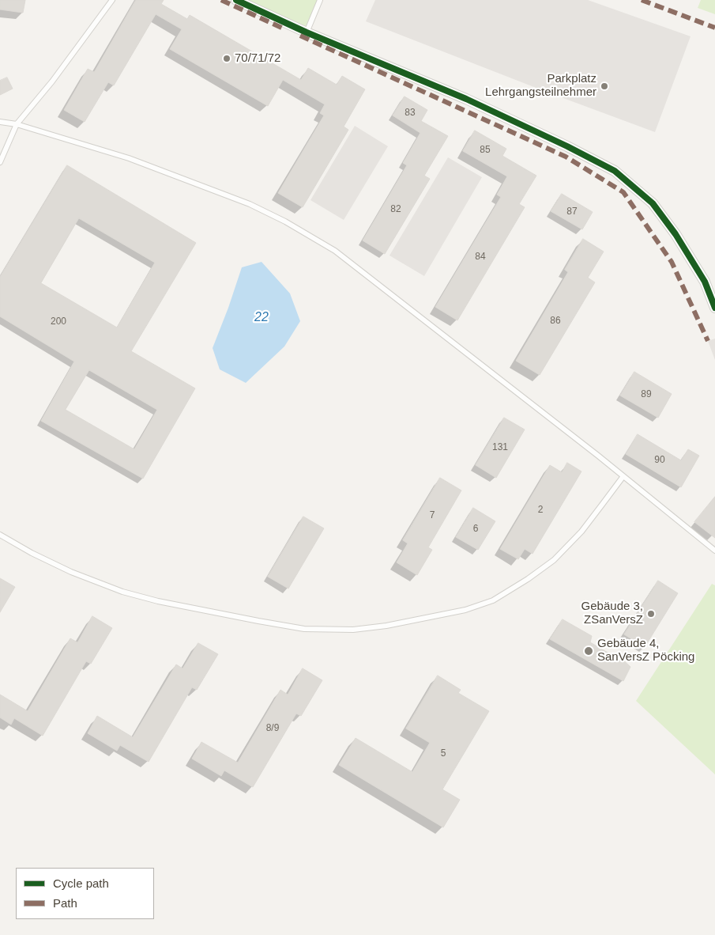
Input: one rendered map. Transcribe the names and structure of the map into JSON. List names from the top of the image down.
{
  "water": ["22"],
  "places": [
    "70/71/72",
    "Parkplatz Lehrgangsteilnehmer",
    "Gebäude 3, ZSanVersZ",
    "Gebäude 4, SanVersZ Pöcking"
  ],
  "house_numbers": [
    "83",
    "85",
    "82",
    "87",
    "84",
    "86",
    "200",
    "89",
    "131",
    "90",
    "2",
    "7",
    "6",
    "8/9",
    "5"
  ],
  "legend": ["Cycle path", "Path"]
}
